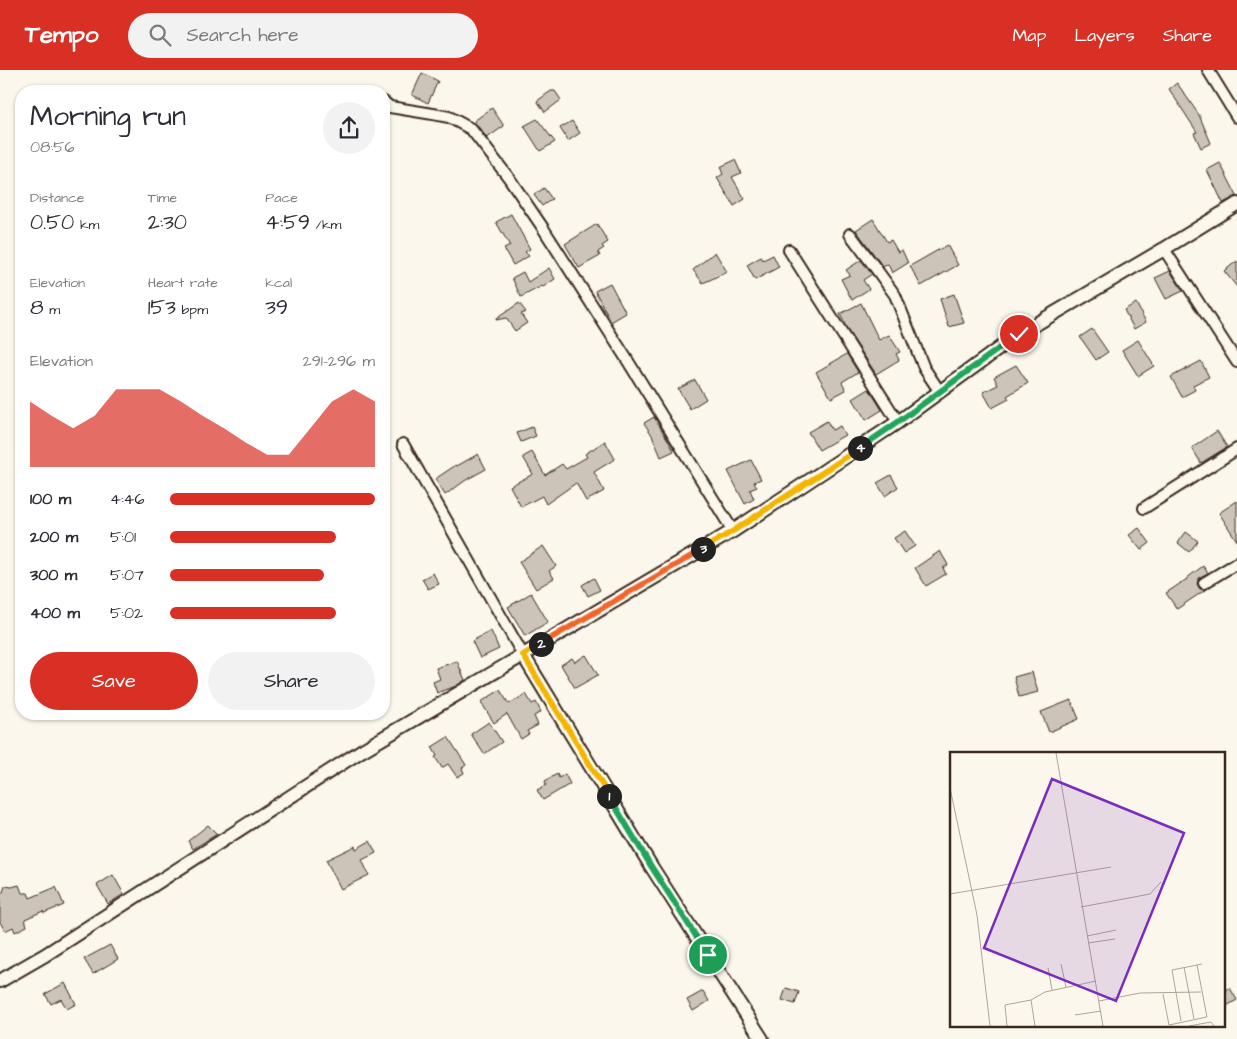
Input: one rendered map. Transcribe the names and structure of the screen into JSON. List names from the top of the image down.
{
  "page": {
    "header": "Tempo",
    "search": "Search here",
    "nav": ["Map", "Layers", "Share"],
    "heading": ["Morning run", "08:56"],
    "stats": [
      ["Distance", "0.50 km"],
      ["Time", "2:30"],
      ["Pace", "4:59 /km"],
      ["Elevation", "8 m"],
      ["Heart rate", "153 bpm"],
      ["kcal", "39"]
    ],
    "chart": ["Elevation", "291–296 m"],
    "pins": [
      "4",
      "3",
      "2",
      "1"
    ],
    "list": [
      {
        "name": "100 m",
        "note": "4:46"
      },
      {
        "name": "200 m",
        "note": "5:01"
      },
      {
        "name": "300 m",
        "note": "5:07"
      },
      {
        "name": "400 m",
        "note": "5:02"
      }
    ],
    "buttons": ["Save", "Share"]
  }
}
